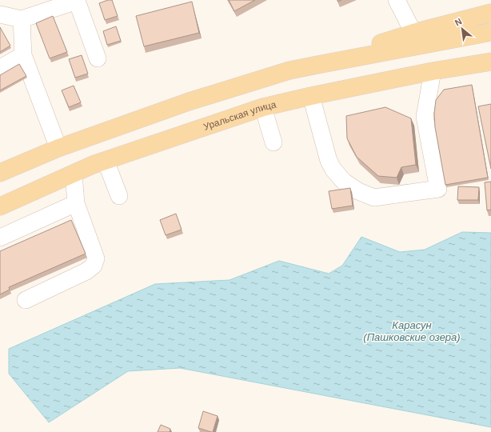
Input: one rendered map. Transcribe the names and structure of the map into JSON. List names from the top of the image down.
{
  "streets": {
    "main road": ["Уральская улица"]
  },
  "water": ["Карасун (Пашковские озера)"],
  "north": "top left"
}
